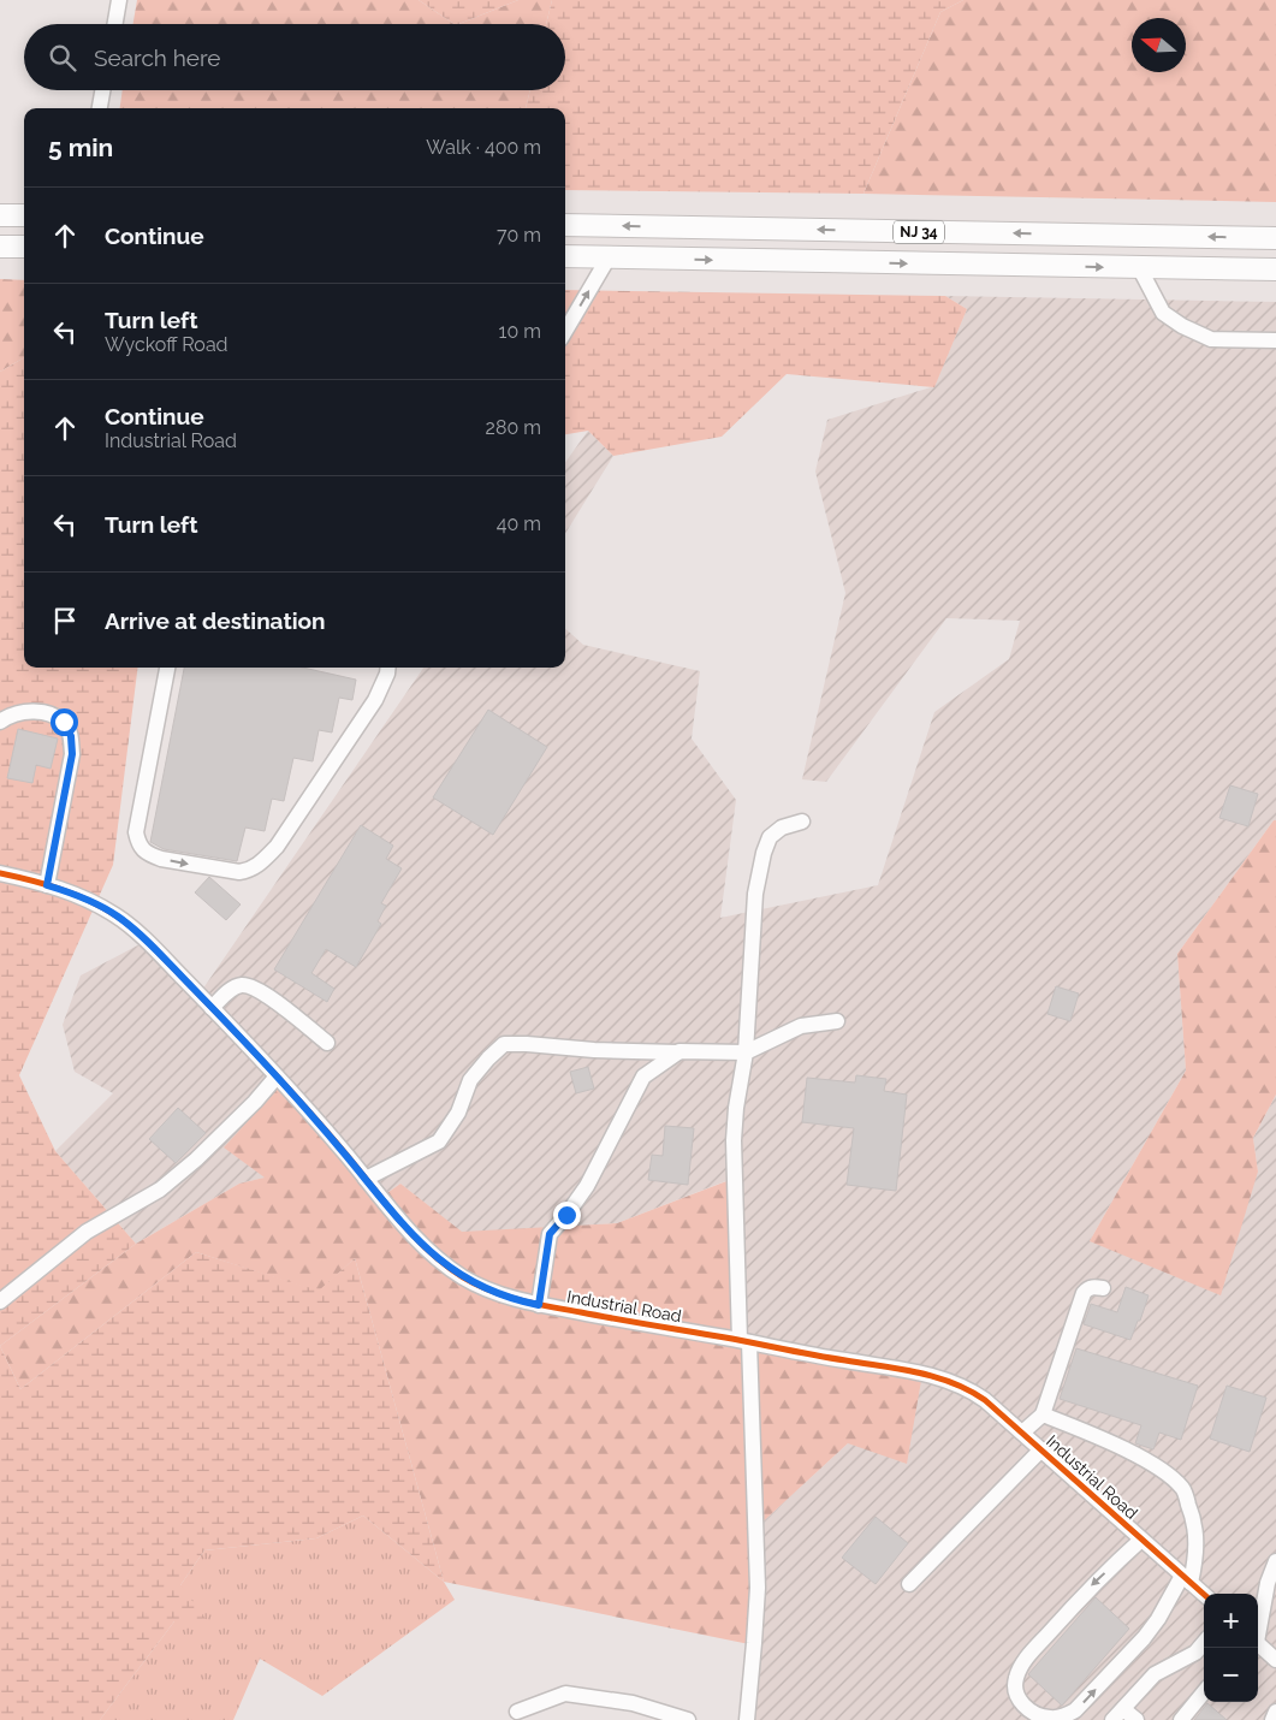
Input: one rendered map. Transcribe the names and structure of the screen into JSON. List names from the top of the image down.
{
  "streets": {
    "highway": ["NJ 34"],
    "street": ["Industrial Road"]
  },
  "north": "left",
  "page": {
    "search": "Search here",
    "heading": ["5 min", "Walk · 400 m"],
    "list": [
      ["Continue", "70 m"],
      ["Turn left", "Wyckoff Road", "10 m"],
      ["Continue", "Industrial Road", "280 m"],
      ["Turn left", "40 m"],
      "Arrive at destination"
    ],
    "map_buttons": ["+", "−"]
  }
}
